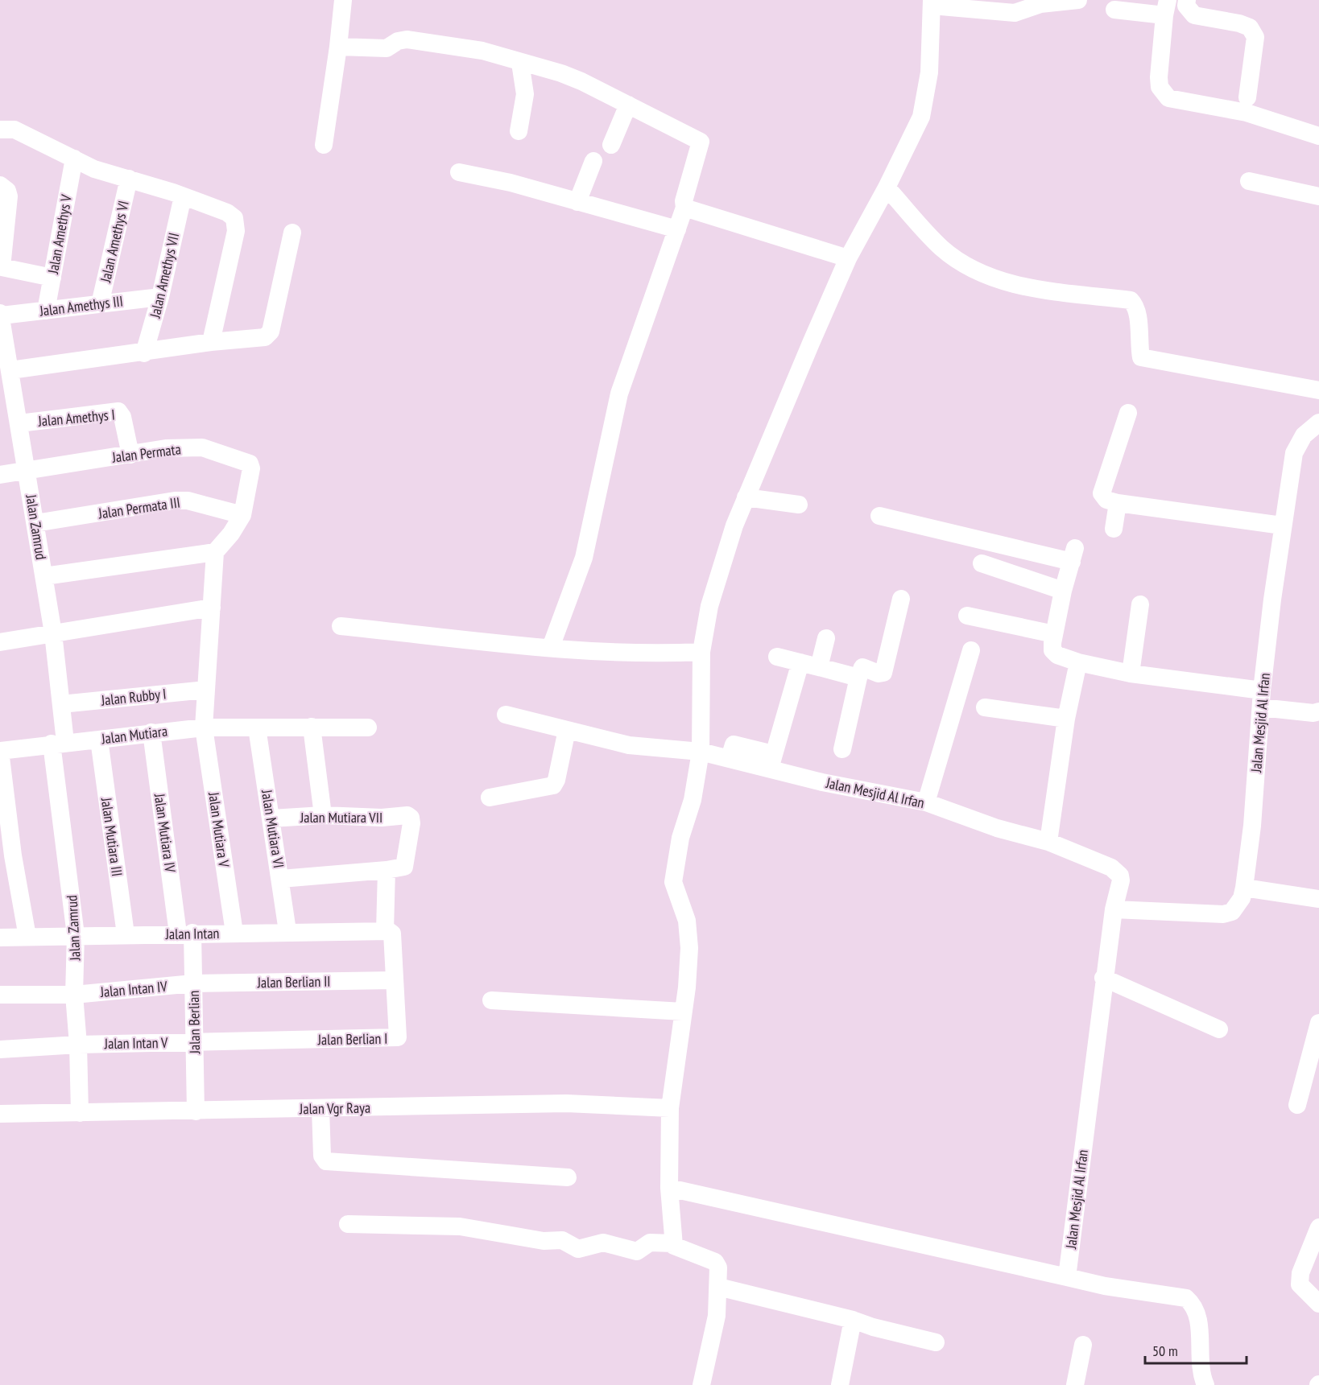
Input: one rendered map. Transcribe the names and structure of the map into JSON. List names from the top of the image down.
{
  "streets": {
    "street": [
      "Jalan Amethys V",
      "Jalan Amethys VI",
      "Jalan Amethys VII",
      "Jalan Amethys III",
      "Jalan Amethys I",
      "Jalan Permata",
      "Jalan Permata III",
      "Jalan Zamrud",
      "Jalan Rubby I",
      "Jalan Mesjid Al Irfan",
      "Jalan Mutiara",
      "Jalan Mutiara VII",
      "Jalan Mutiara VI",
      "Jalan Mutiara V",
      "Jalan Mutiara IV",
      "Jalan Mutiara III",
      "Jalan Intan",
      "Jalan Berlian II",
      "Jalan Intan IV",
      "Jalan Berlian",
      "Jalan Berlian I",
      "Jalan Intan V",
      "Jalan Vgr Raya"
    ]
  },
  "crossings": [
    ["Jalan Amethys V", "Jalan Amethys III"],
    ["Jalan Amethys VI", "Jalan Amethys III"],
    ["Jalan Amethys VII", "Jalan Amethys III"],
    ["Jalan Amethys III", "Jalan Zamrud"],
    ["Jalan Amethys I", "Jalan Permata"],
    ["Jalan Amethys I", "Jalan Zamrud"],
    ["Jalan Permata", "Jalan Permata III"],
    ["Jalan Permata", "Jalan Zamrud"],
    ["Jalan Permata III", "Jalan Zamrud"],
    ["Jalan Zamrud", "Jalan Rubby I"],
    ["Jalan Zamrud", "Jalan Mutiara"],
    ["Jalan Zamrud", "Jalan Intan"],
    ["Jalan Zamrud", "Jalan Intan IV"],
    ["Jalan Zamrud", "Jalan Intan V"],
    ["Jalan Zamrud", "Jalan Vgr Raya"],
    ["Jalan Mutiara", "Jalan Mutiara VI"],
    ["Jalan Mutiara", "Jalan Mutiara V"],
    ["Jalan Mutiara", "Jalan Mutiara IV"],
    ["Jalan Mutiara", "Jalan Mutiara III"],
    ["Jalan Mutiara VII", "Jalan Mutiara VI"],
    ["Jalan Mutiara VI", "Jalan Intan"],
    ["Jalan Mutiara V", "Jalan Intan"],
    ["Jalan Mutiara IV", "Jalan Intan"],
    ["Jalan Mutiara IV", "Jalan Berlian"],
    ["Jalan Mutiara III", "Jalan Intan"],
    ["Jalan Intan", "Jalan Berlian"],
    ["Jalan Intan", "Jalan Berlian I"],
    ["Jalan Berlian II", "Jalan Intan IV"],
    ["Jalan Berlian II", "Jalan Berlian"],
    ["Jalan Berlian II", "Jalan Berlian I"],
    ["Jalan Intan IV", "Jalan Berlian"],
    ["Jalan Berlian", "Jalan Berlian I"],
    ["Jalan Berlian", "Jalan Intan V"],
    ["Jalan Berlian", "Jalan Vgr Raya"],
    ["Jalan Berlian I", "Jalan Intan V"]
  ],
  "scale_bar": "50 m"
}
